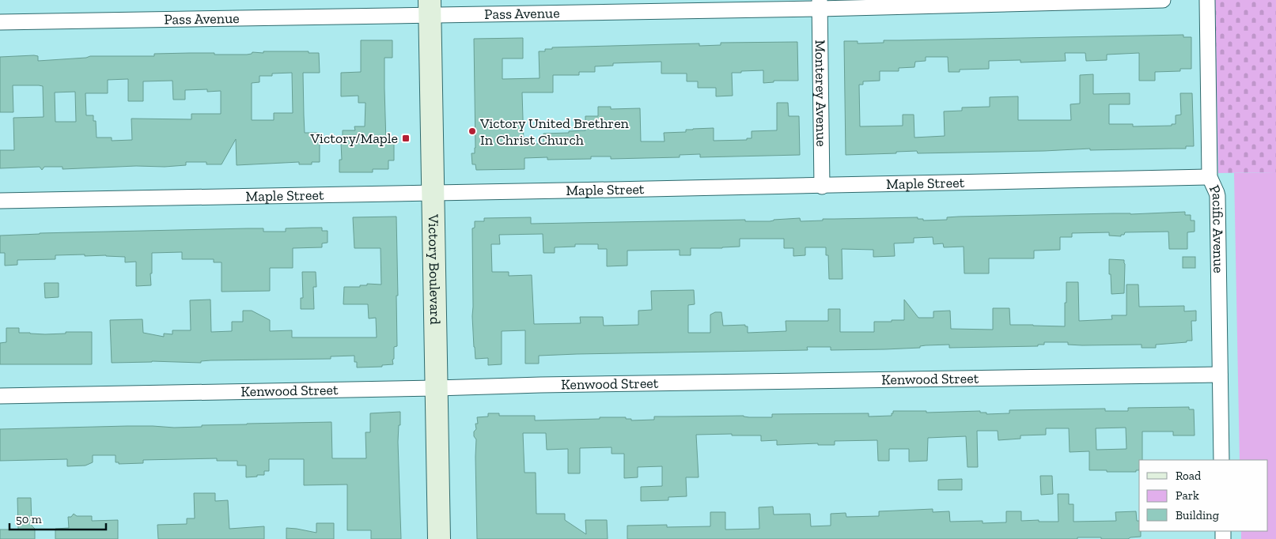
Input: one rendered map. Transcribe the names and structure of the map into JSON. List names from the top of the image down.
{
  "streets": {
    "main road": ["Victory Boulevard"],
    "street": [
      "Pass Avenue",
      "Monterey Avenue",
      "Maple Street",
      "Pacific Avenue",
      "Kenwood Street"
    ]
  },
  "crossings": [
    ["Pass Avenue", "Monterey Avenue"],
    ["Pass Avenue", "Victory Boulevard"],
    ["Monterey Avenue", "Maple Street"],
    ["Maple Street", "Pacific Avenue"],
    ["Maple Street", "Victory Boulevard"],
    ["Pacific Avenue", "Kenwood Street"],
    ["Victory Boulevard", "Kenwood Street"]
  ],
  "places": {
    "other": ["Victory United Brethren In Christ Church"],
    "transit": ["Victory/Maple"]
  },
  "legend": ["Road", "Park", "Building"],
  "scale_bar": "50 m"
}
